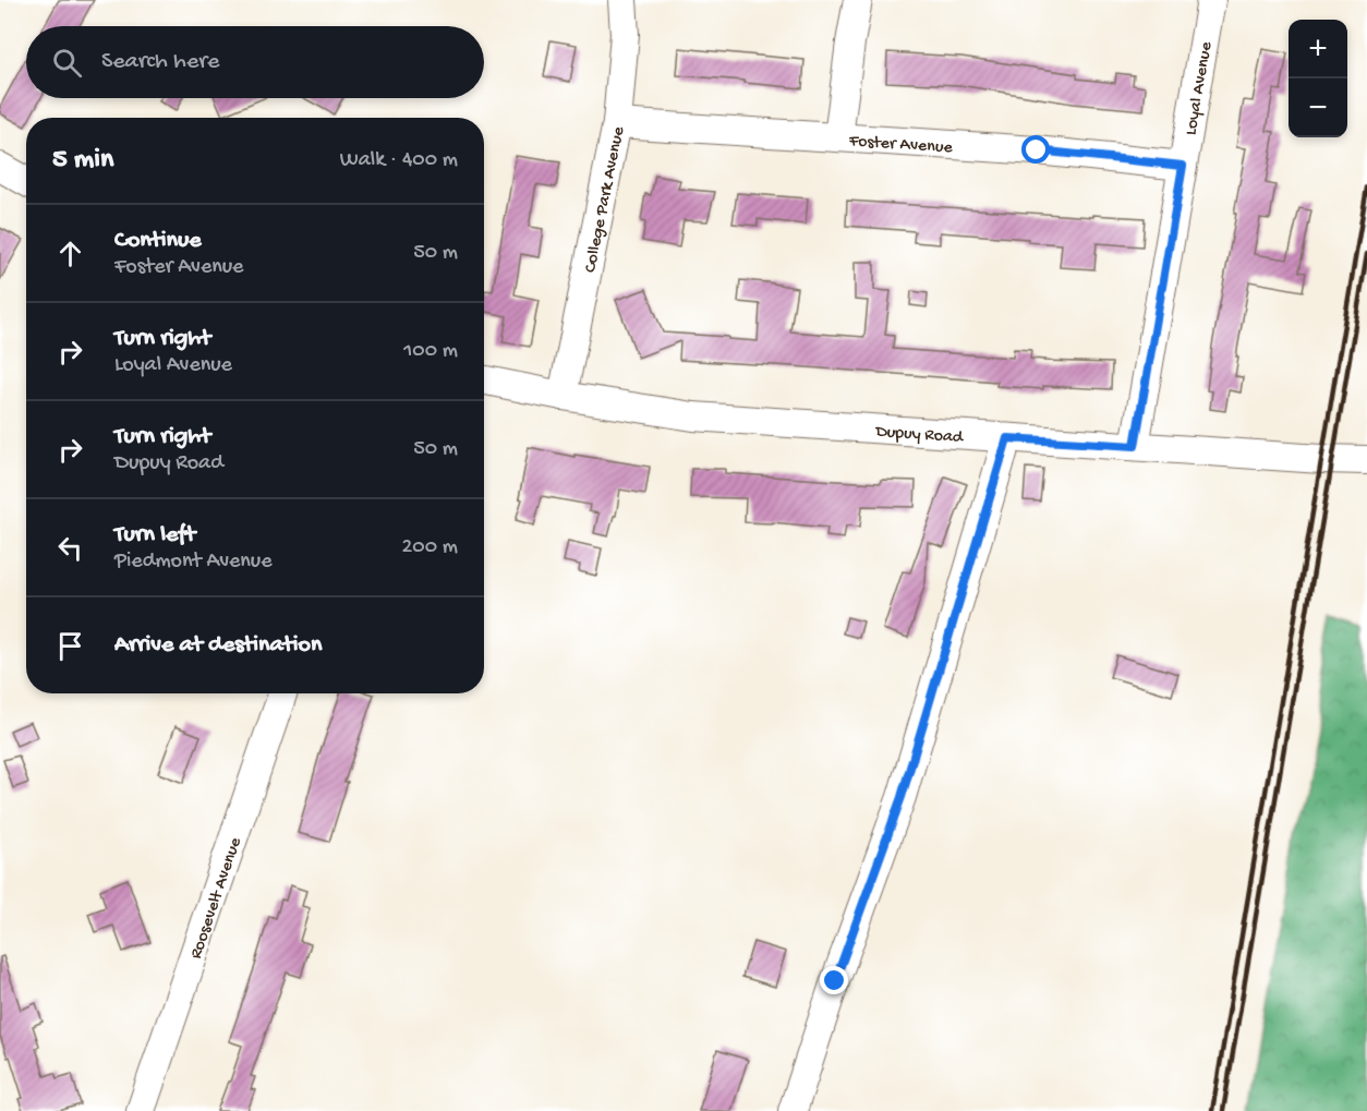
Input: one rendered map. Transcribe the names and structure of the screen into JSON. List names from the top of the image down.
{
  "streets": {
    "street": [
      "Loyal Avenue",
      "Foster Avenue",
      "College Park Avenue",
      "Dupuy Road",
      "Roosevelt Avenue"
    ]
  },
  "crossings": [
    ["Loyal Avenue", "Foster Avenue"],
    ["Loyal Avenue", "Dupuy Road"],
    ["Foster Avenue", "College Park Avenue"],
    ["College Park Avenue", "Dupuy Road"]
  ],
  "page": {
    "map_buttons": ["+", "−"],
    "search": "Search here",
    "heading": ["5 min", "Walk · 400 m"],
    "list": [
      ["Continue", "Foster Avenue", "50 m"],
      ["Turn right", "Loyal Avenue", "100 m"],
      ["Turn right", "Dupuy Road", "50 m"],
      ["Turn left", "Piedmont Avenue", "200 m"],
      "Arrive at destination"
    ]
  }
}
